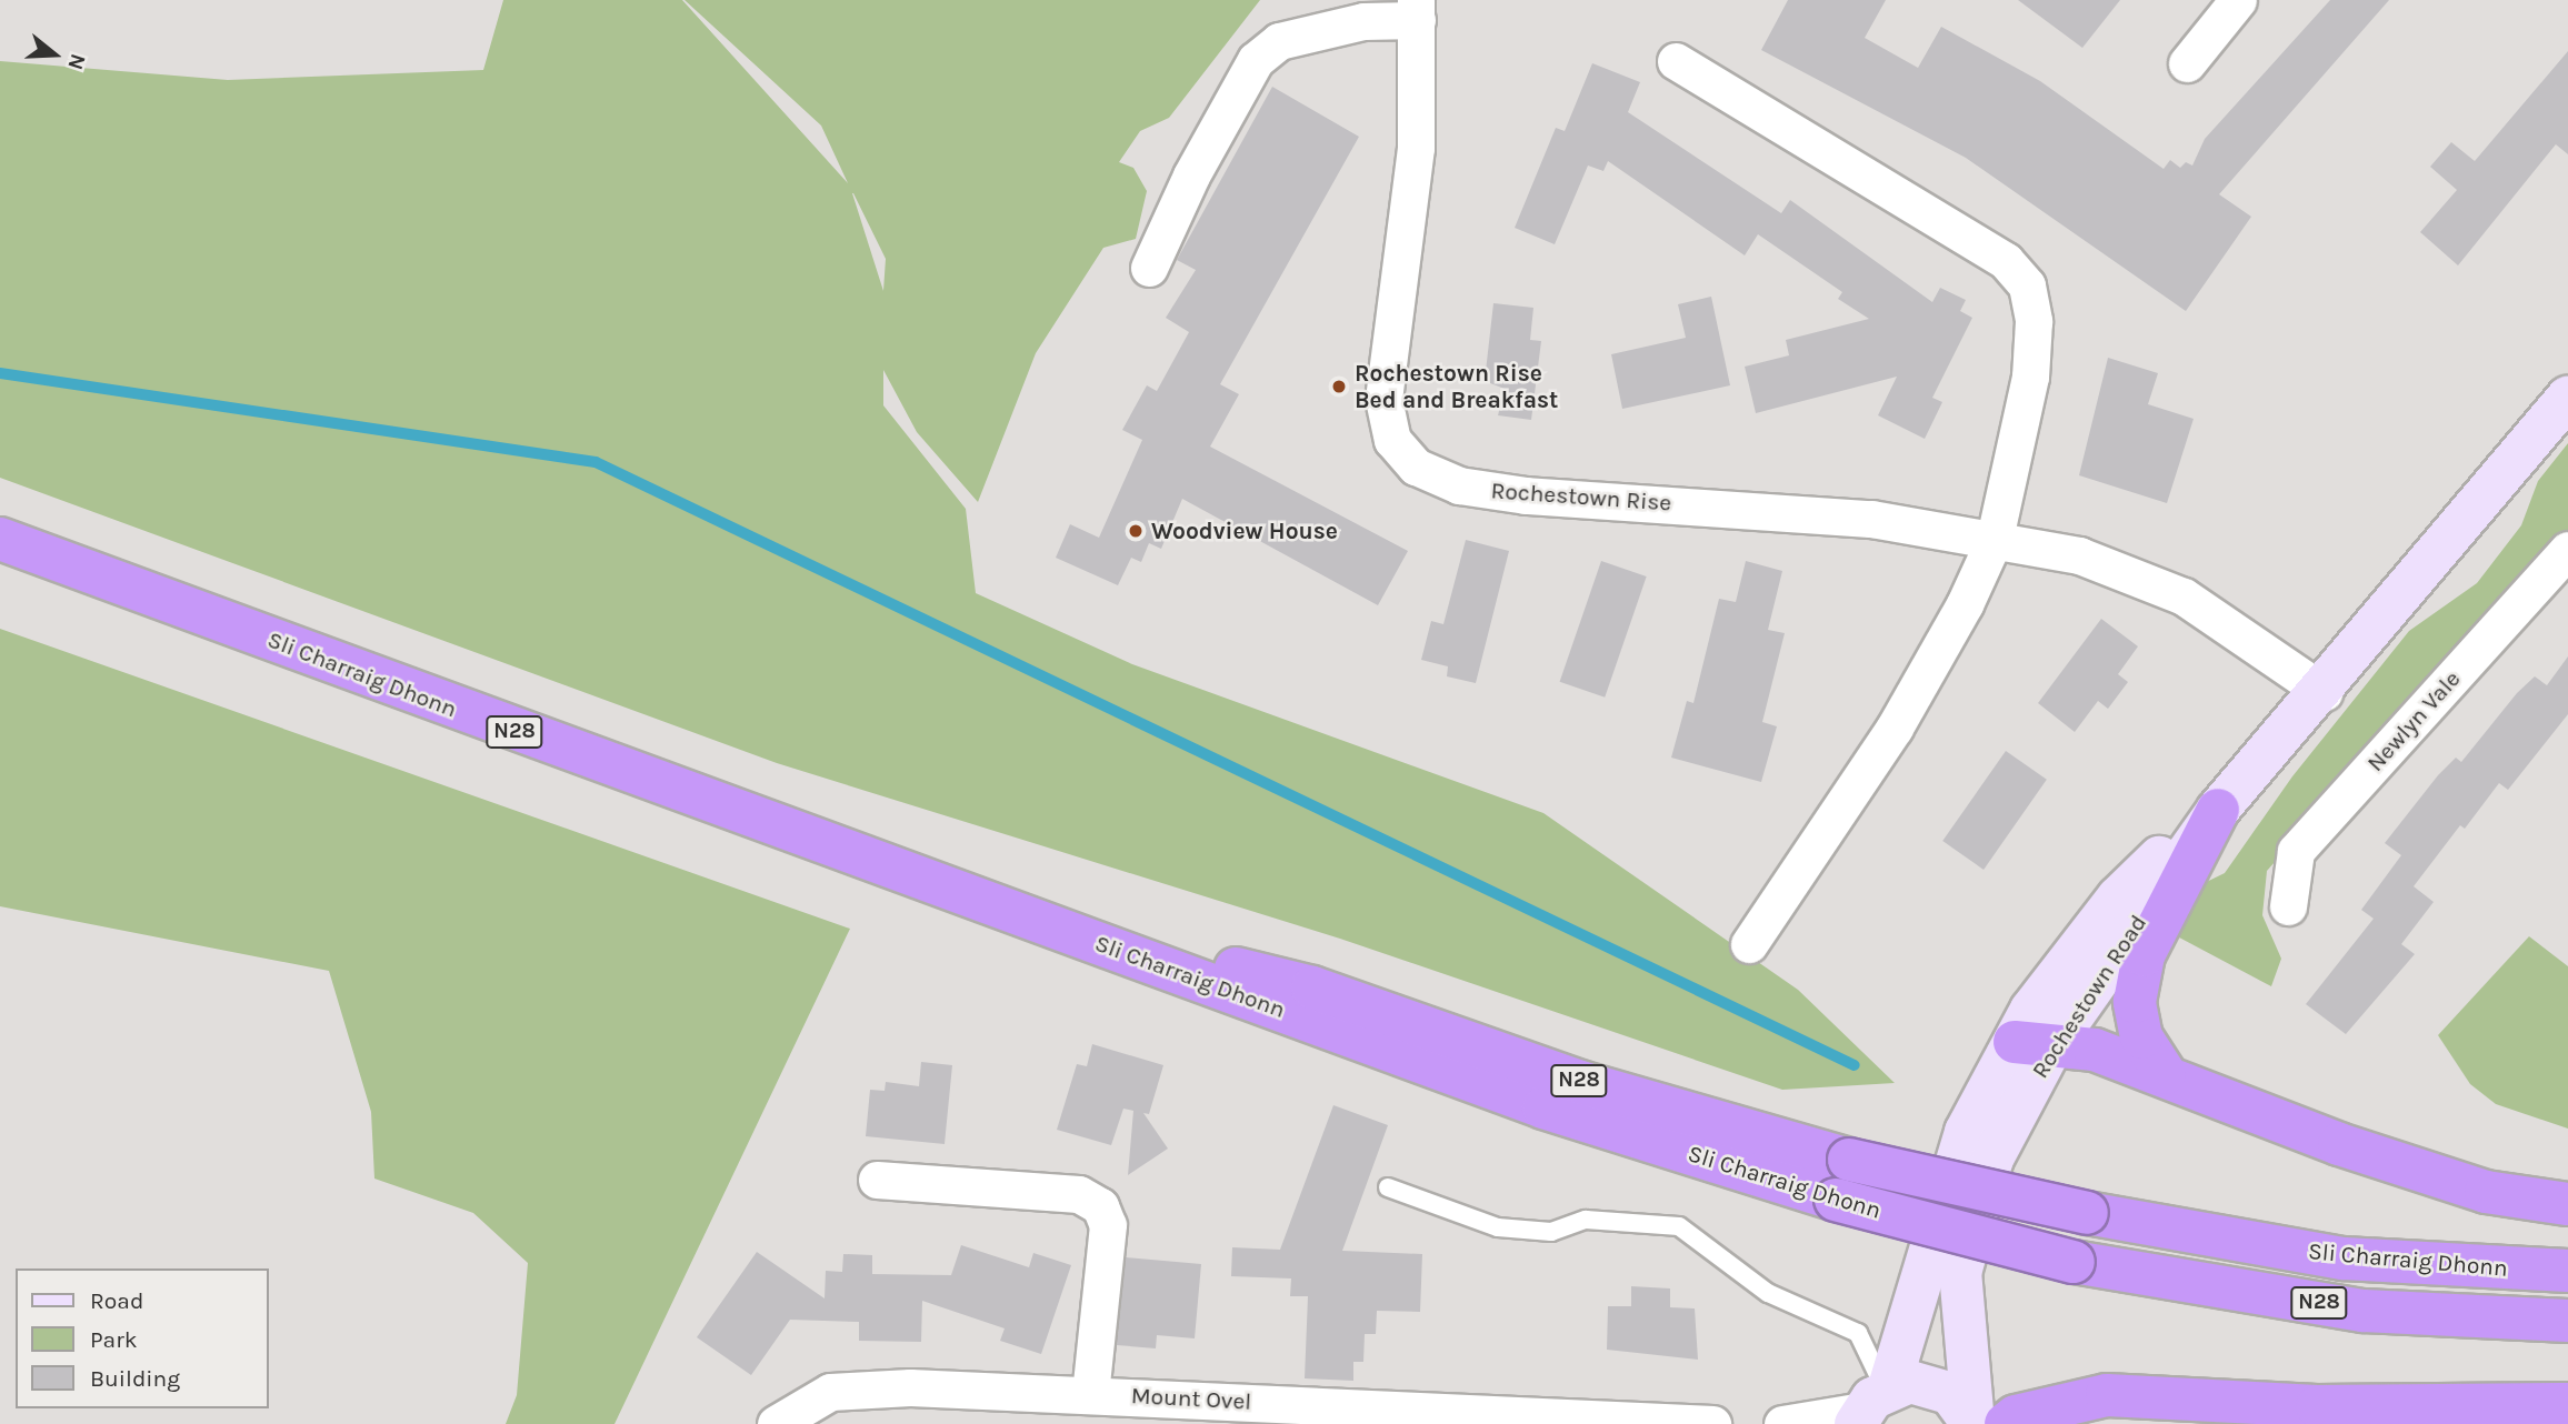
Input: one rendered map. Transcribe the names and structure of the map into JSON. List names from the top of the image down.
{
  "streets": {
    "highway": ["Sli Charraig Dhonn", "N28"],
    "main road": ["Rochestown Road"],
    "street": ["Rochestown Rise", "Newlyn Vale", "Mount Ovel"]
  },
  "crossings": [
    ["Rochestown Rise", "Rochestown Road"]
  ],
  "places": ["Rochestown Rise Bed and Breakfast", "Woodview House"],
  "legend": ["Road", "Park", "Building"],
  "north": "right"
}
